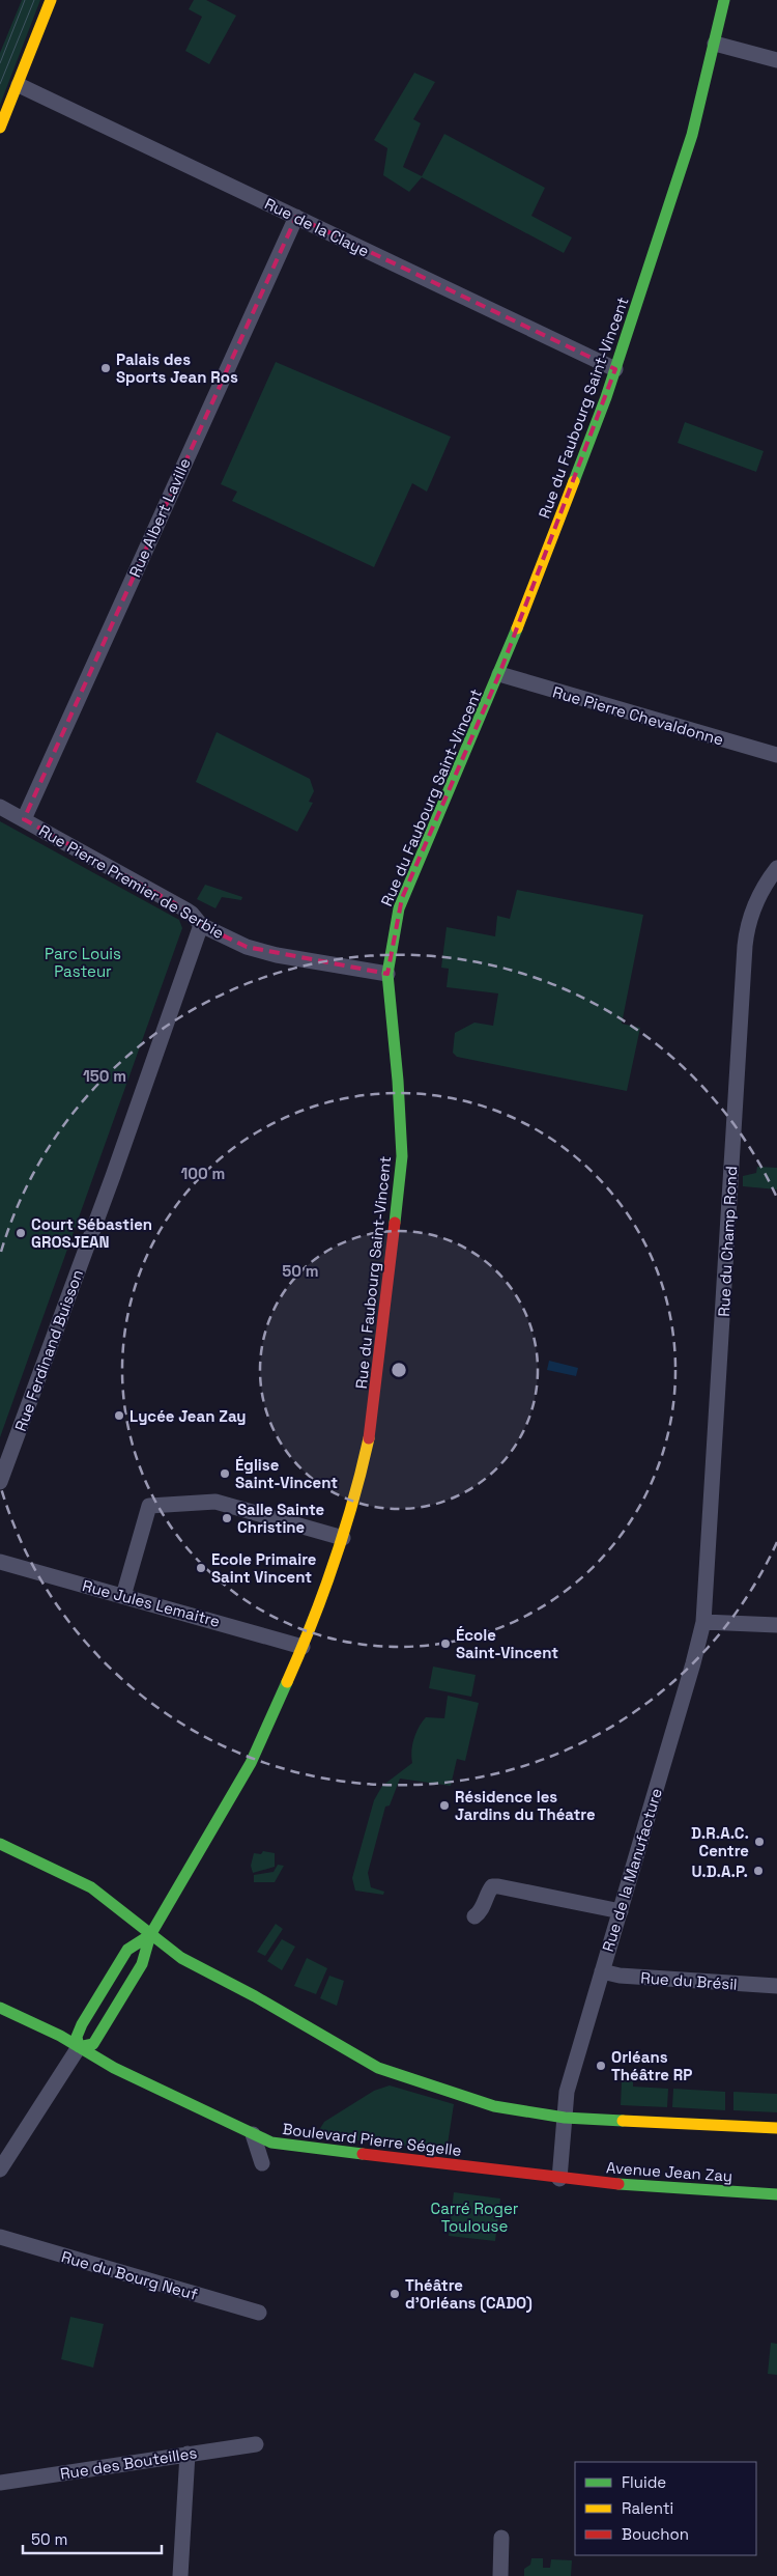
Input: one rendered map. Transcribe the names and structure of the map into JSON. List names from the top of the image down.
{
  "streets": {
    "main road": ["Rue du Faubourg Saint-Vincent", "Boulevard Pierre Ségelle", "Avenue Jean Zay"],
    "street": [
      "Rue de la Claye",
      "Rue Albert Laville",
      "Rue Pierre Chevaldonne",
      "Rue Pierre Premier de Serbie",
      "Rue du Champ Rond",
      "Rue Ferdinand Buisson",
      "Rue Jules Lemaitre",
      "Rue de la Manufacture",
      "Rue du Brésil",
      "Rue du Bourg Neuf",
      "Rue des Bouteilles"
    ]
  },
  "crossings": [
    ["Rue de la Claye", "Rue du Faubourg Saint-Vincent"],
    ["Rue de la Claye", "Rue Albert Laville"],
    ["Rue du Faubourg Saint-Vincent", "Rue Pierre Chevaldonne"],
    ["Rue du Faubourg Saint-Vincent", "Rue Pierre Premier de Serbie"],
    ["Rue du Faubourg Saint-Vincent", "Rue Jules Lemaitre"],
    ["Rue du Faubourg Saint-Vincent", "Boulevard Pierre Ségelle"],
    ["Rue Albert Laville", "Rue Pierre Premier de Serbie"],
    ["Rue Pierre Premier de Serbie", "Rue Ferdinand Buisson"],
    ["Rue du Champ Rond", "Rue de la Manufacture"],
    ["Rue de la Manufacture", "Rue du Brésil"],
    ["Rue de la Manufacture", "Boulevard Pierre Ségelle"],
    ["Rue de la Manufacture", "Avenue Jean Zay"],
    ["Boulevard Pierre Ségelle", "Avenue Jean Zay"]
  ],
  "parks": ["Parc Louis Pasteur", "Carré Roger Toulouse"],
  "places": [
    "Palais des Sports Jean Ros",
    "Court Sébastien GROSJEAN",
    "Lycée Jean Zay",
    "Église Saint-Vincent",
    "Salle Sainte Christine",
    "Ecole Primaire Saint Vincent",
    "École Saint-Vincent",
    "Résidence les Jardins du Théatre",
    "D.R.A.C. Centre",
    "U.D.A.P.",
    "Orléans Théâtre RP",
    "Théâtre d'Orléans (CADO)"
  ],
  "legend": ["Fluide", "Ralenti", "Bouchon"],
  "scale_bar": "50 m",
  "rings": ["150 m", "100 m", "50 m"]
}
